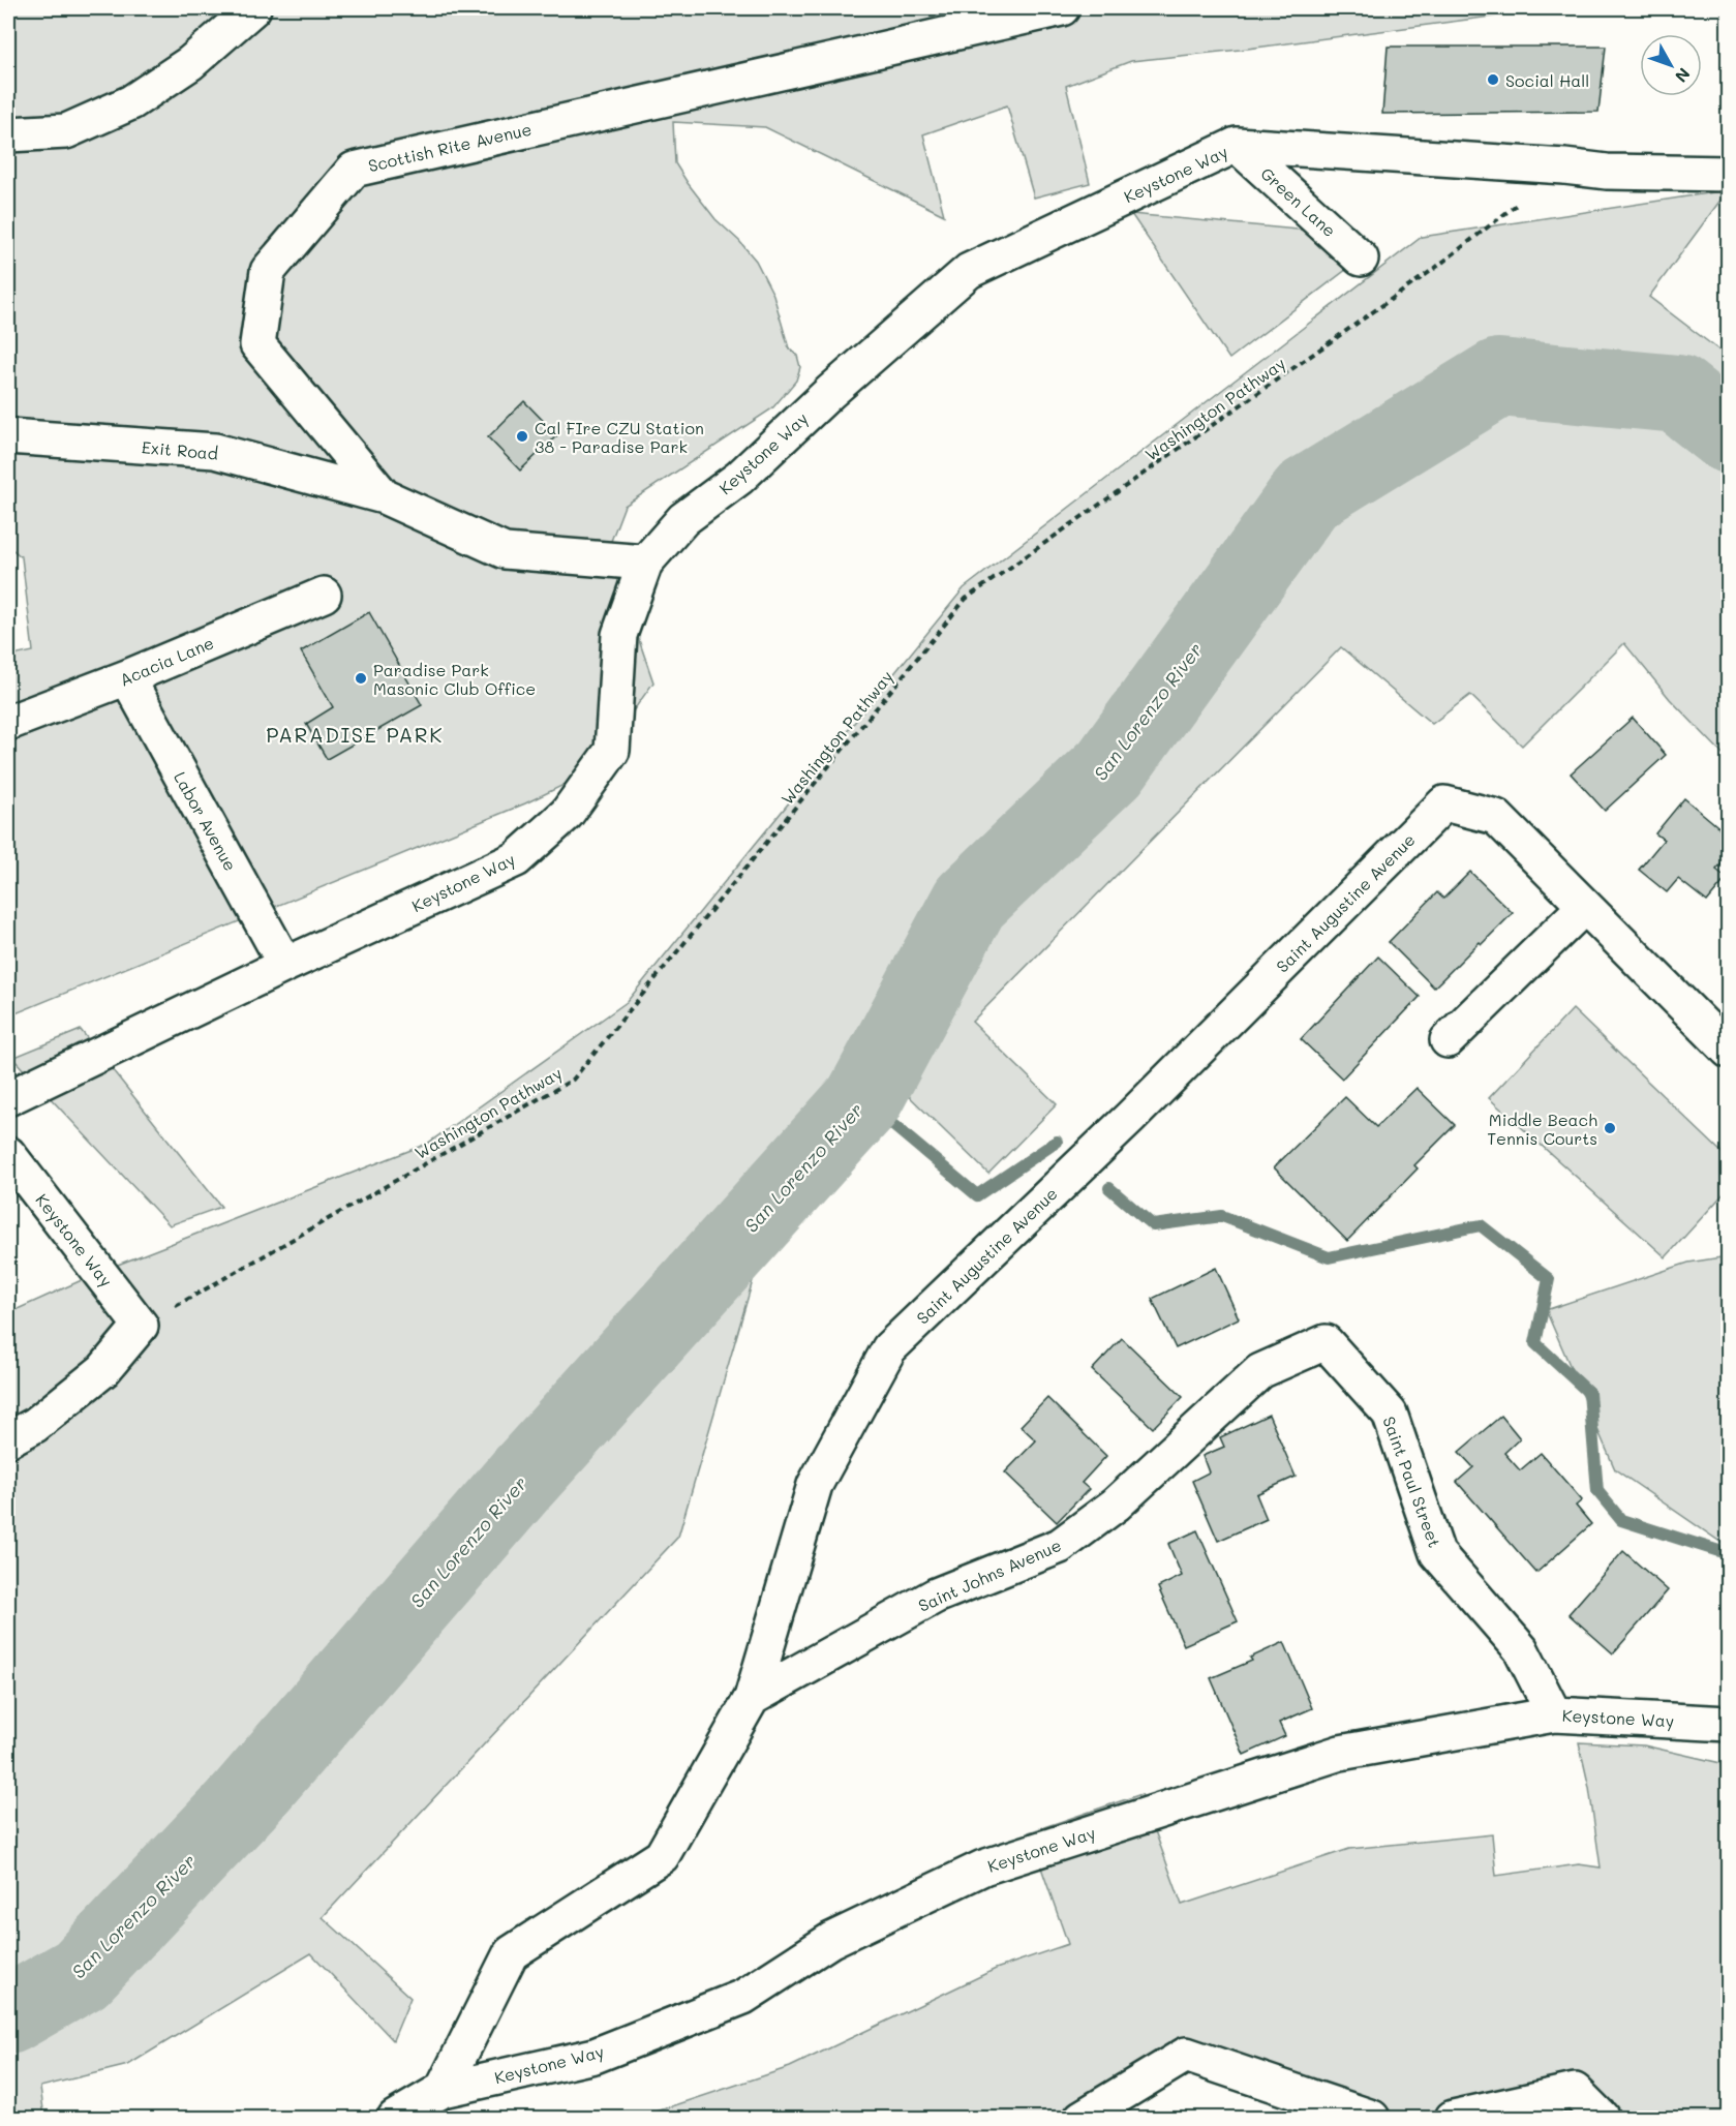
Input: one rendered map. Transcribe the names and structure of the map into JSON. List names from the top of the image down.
{
  "streets": {
    "street": [
      "Scottish Rite Avenue",
      "Keystone Way",
      "Green Lane",
      "Exit Road",
      "Acacia Lane",
      "Labor Avenue",
      "Saint Augustine Avenue",
      "Saint Paul Street",
      "Saint Johns Avenue"
    ],
    "path": ["Washington Pathway"]
  },
  "crossings": [
    ["Scottish Rite Avenue", "Keystone Way"],
    ["Scottish Rite Avenue", "Exit Road"],
    ["Keystone Way", "Green Lane"],
    ["Keystone Way", "Washington Pathway"],
    ["Keystone Way", "Labor Avenue"],
    ["Keystone Way", "Saint Augustine Avenue"],
    ["Keystone Way", "Saint Paul Street"],
    ["Acacia Lane", "Labor Avenue"],
    ["Saint Augustine Avenue", "Saint Johns Avenue"],
    ["Saint Paul Street", "Saint Johns Avenue"]
  ],
  "districts": ["PARADISE PARK"],
  "water": ["San Lorenzo River"],
  "places": [
    "Social Hall",
    "Cal FIre CZU Station 38 - Paradise Park",
    "Paradise Park Masonic Club Office",
    "Middle Beach Tennis Courts"
  ],
  "north": "bottom right"
}
